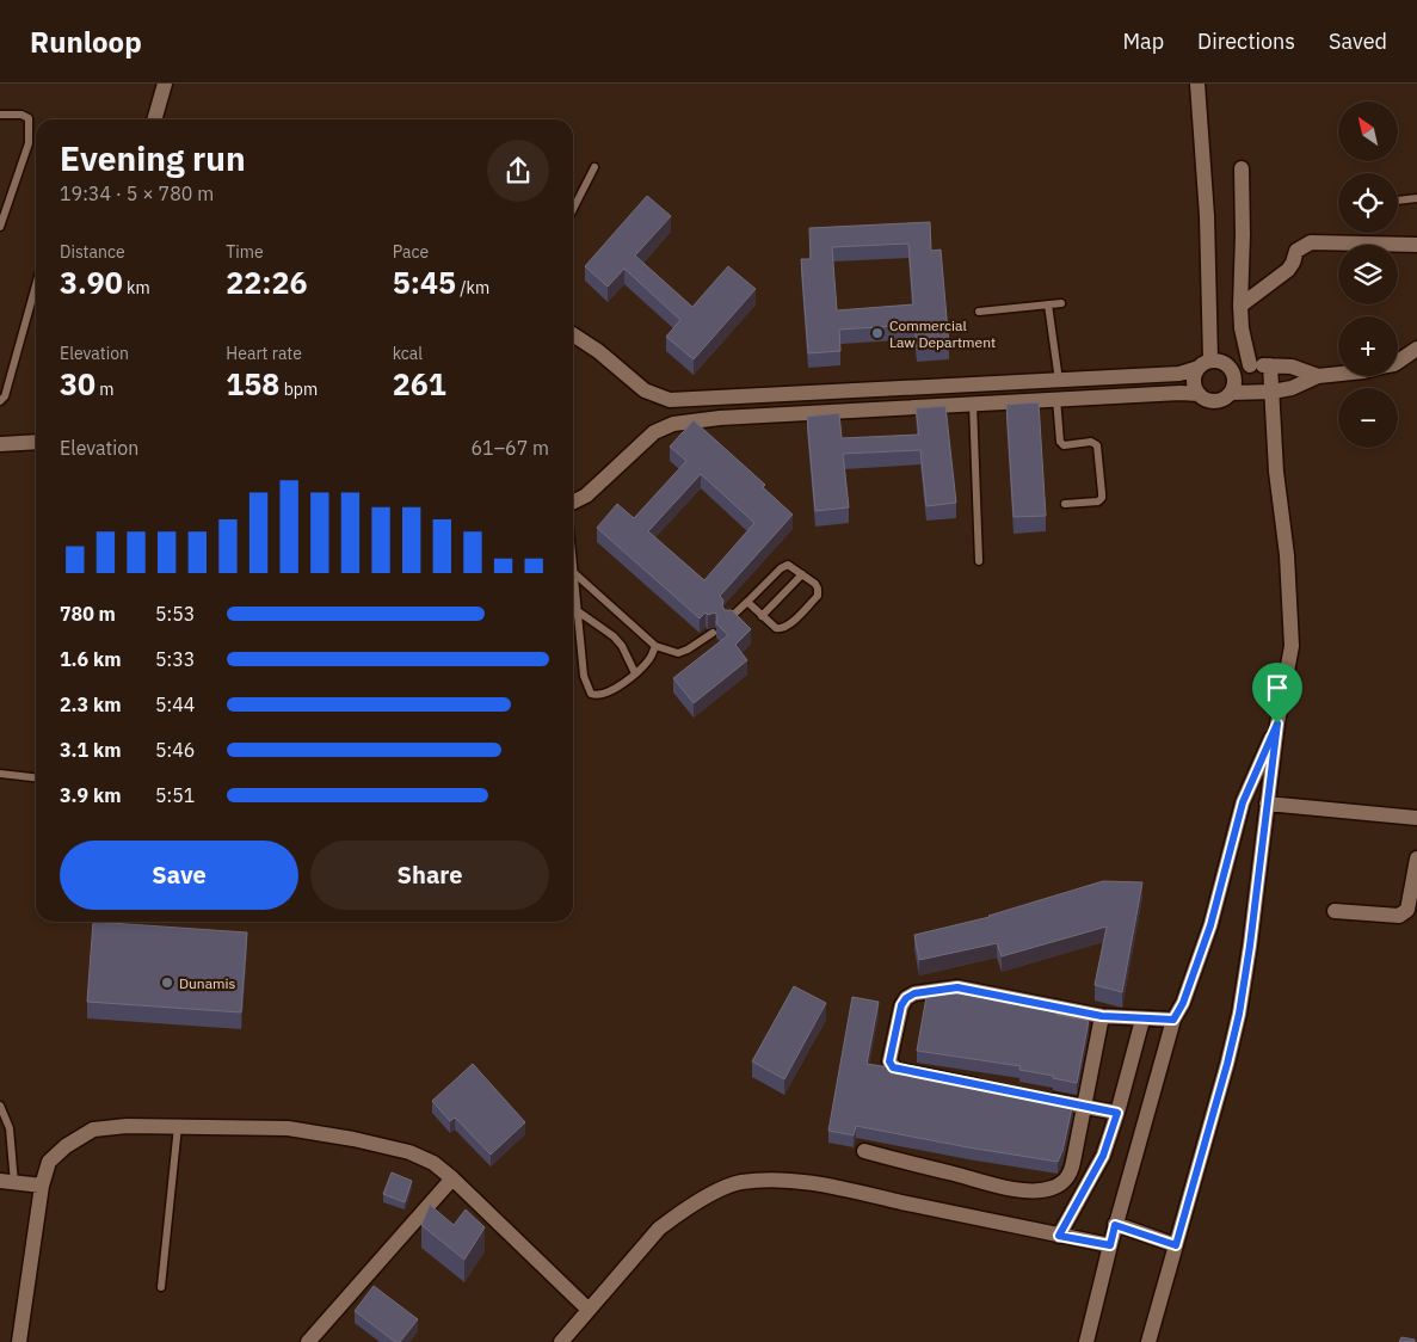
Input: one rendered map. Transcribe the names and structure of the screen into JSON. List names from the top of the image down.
{
  "places": ["Commercial Law Department", "Dunamis"],
  "north": "top left",
  "page": {
    "header": "Runloop",
    "nav": ["Map", "Directions", "Saved"],
    "map_buttons": ["+", "−"],
    "heading": ["Evening run", "19:34 · 5 × 780 m"],
    "stats": [
      ["Distance", "3.90 km"],
      ["Time", "22:26"],
      ["Pace", "5:45 /km"],
      ["Elevation", "30 m"],
      ["Heart rate", "158 bpm"],
      ["kcal", "261"]
    ],
    "chart": ["Elevation", "61–67 m"],
    "list": [
      {
        "name": "780 m",
        "note": "5:53"
      },
      {
        "name": "1.6 km",
        "note": "5:33"
      },
      {
        "name": "2.3 km",
        "note": "5:44"
      },
      {
        "name": "3.1 km",
        "note": "5:46"
      },
      {
        "name": "3.9 km",
        "note": "5:51"
      }
    ],
    "buttons": ["Save", "Share"]
  }
}
